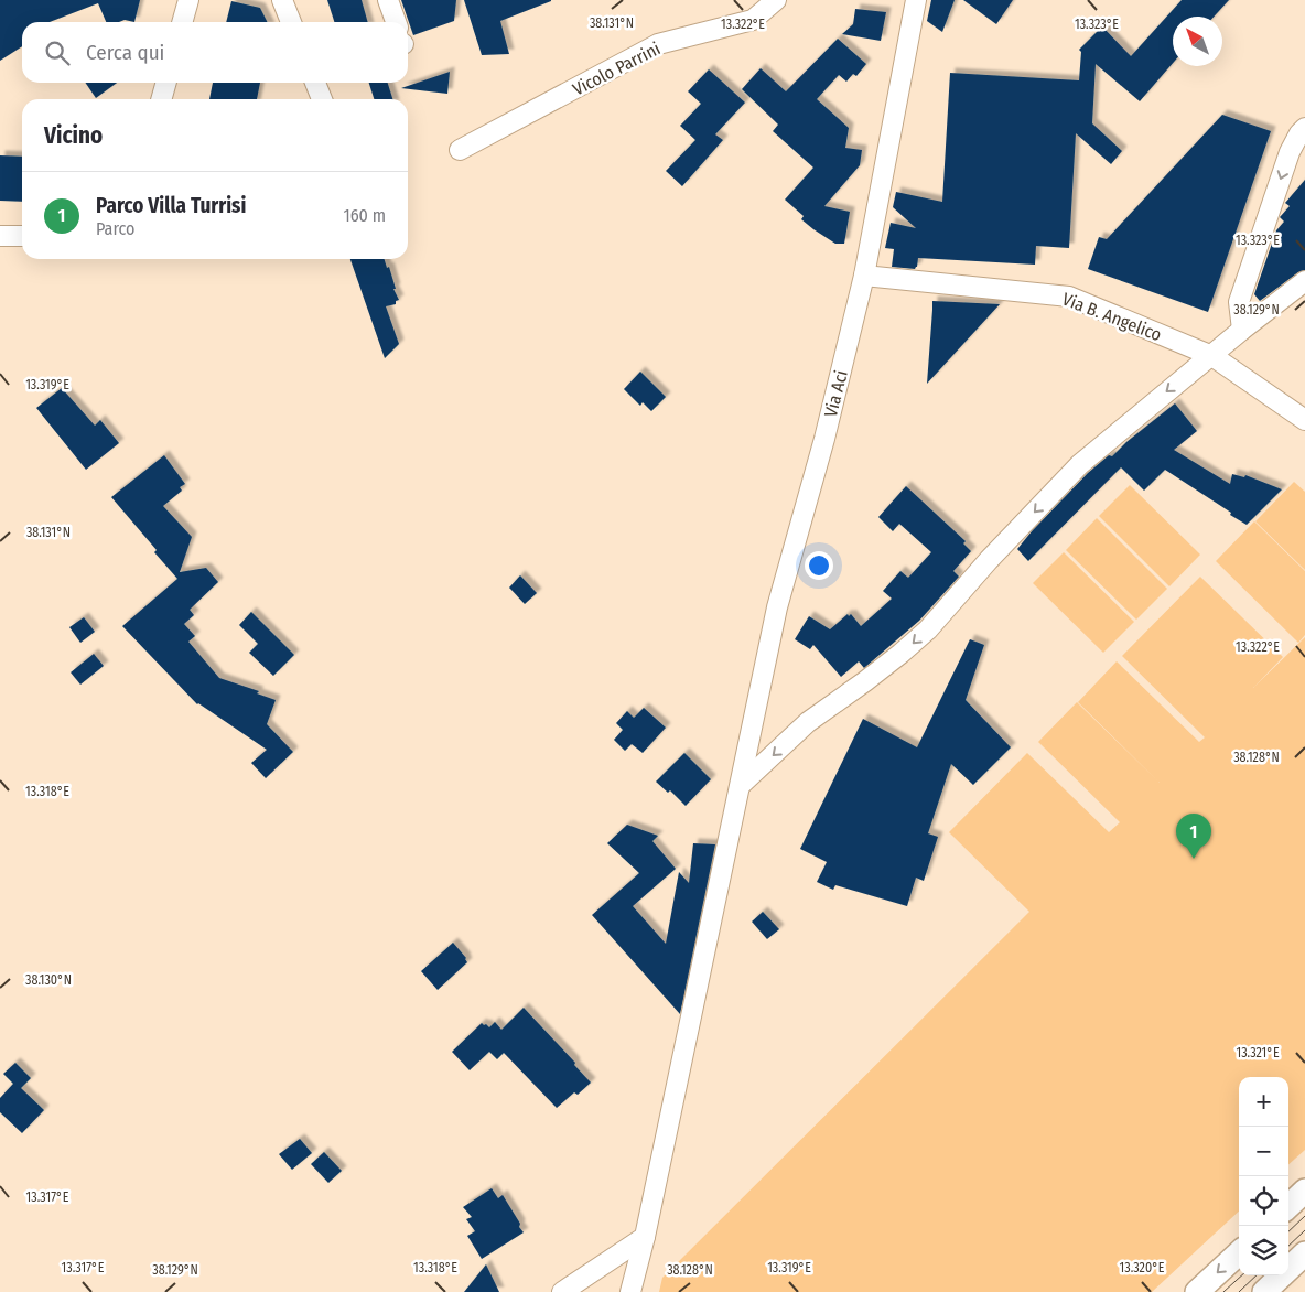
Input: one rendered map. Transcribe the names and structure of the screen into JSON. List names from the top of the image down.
{
  "streets": {
    "street": ["Vicolo Parrini", "Via B. Angelico", "Via Aci"]
  },
  "crossings": [
    ["Via B. Angelico", "Via Aci"]
  ],
  "north": "top left",
  "page": {
    "search": "Cerca qui",
    "heading": "Vicino",
    "list": [
      {
        "mark": "1",
        "name": "Parco Villa Turrisi",
        "note": "Parco",
        "value": "160 m"
      }
    ],
    "pins": "1",
    "map_buttons": ["+", "−"]
  },
  "coordinates": [
    "38.131°N",
    "13.323°E",
    "13.322°E",
    "38.129°N",
    "13.319°E",
    "38.128°N",
    "13.318°E",
    "38.130°N",
    "13.321°E",
    "13.317°E",
    "13.320°E"
  ]
}
